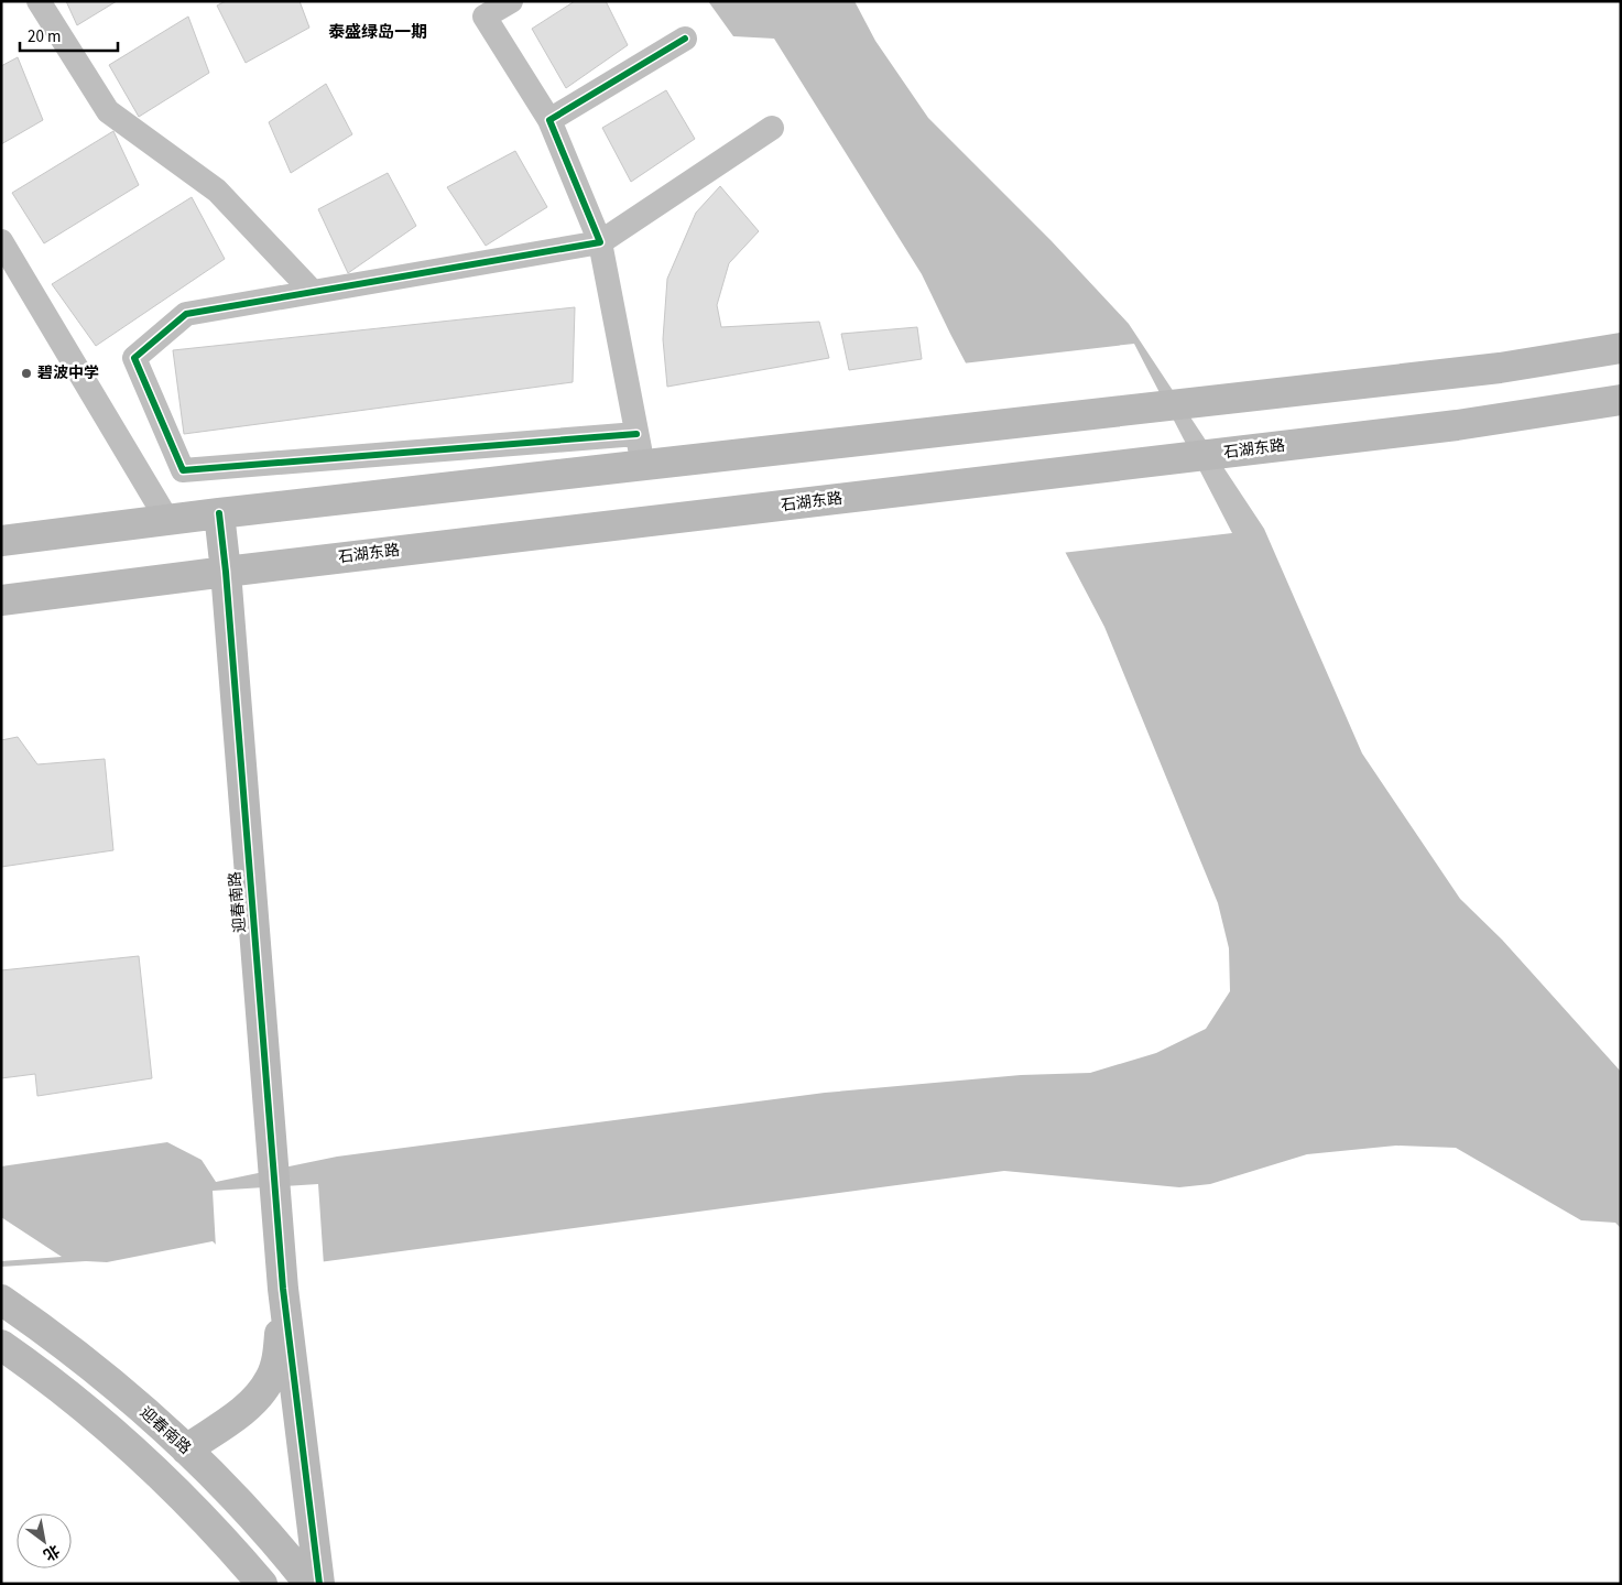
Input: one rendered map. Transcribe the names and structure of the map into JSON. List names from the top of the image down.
{
  "streets": {
    "main road": ["石湖东路", "迎春南路"]
  },
  "crossings": [
    ["石湖东路", "迎春南路"]
  ],
  "districts": ["泰盛绿岛一期"],
  "places": ["碧波中学"],
  "scale_bar": "20 m",
  "north": "bottom right"
}
